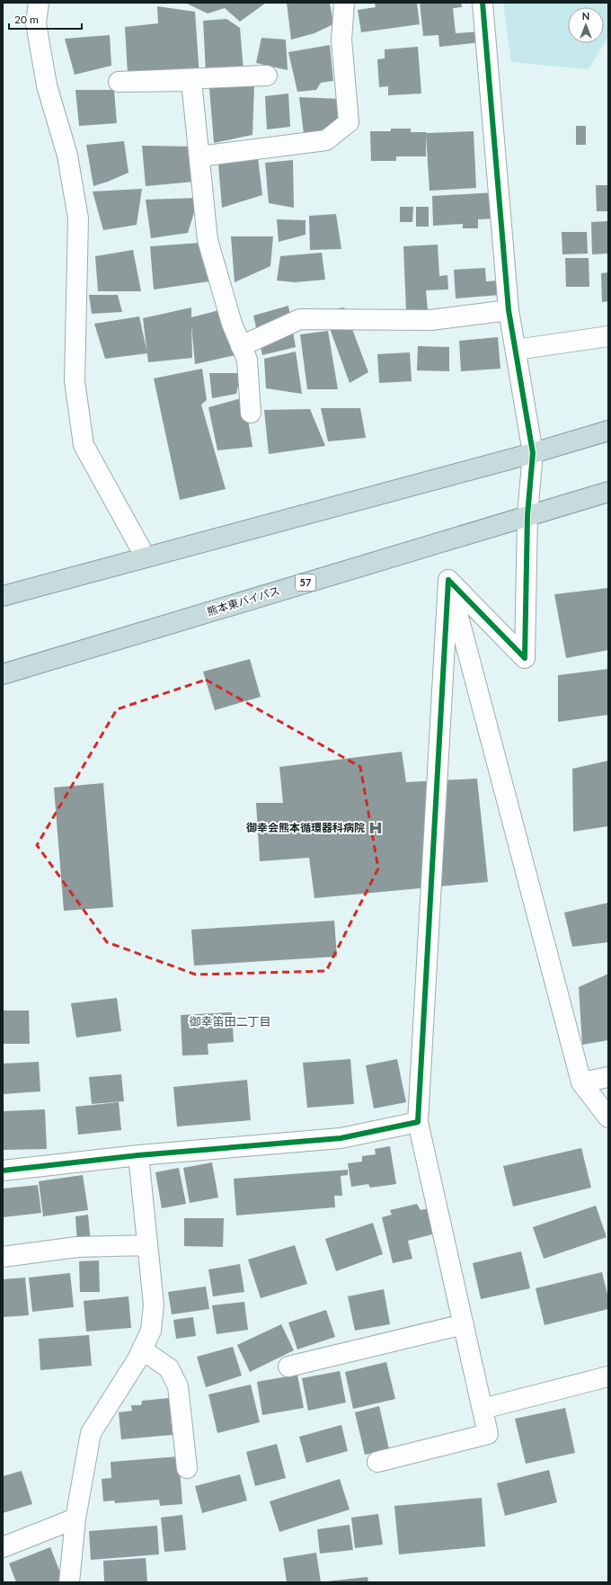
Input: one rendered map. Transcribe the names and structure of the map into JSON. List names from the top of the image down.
{
  "streets": {
    "highway": ["57", "熊本東バイパス"]
  },
  "districts": ["御幸笛田二丁目"],
  "places": {
    "hospital": ["御幸会熊本循環器科病院"]
  },
  "scale_bar": "20 m",
  "north": "top"
}
